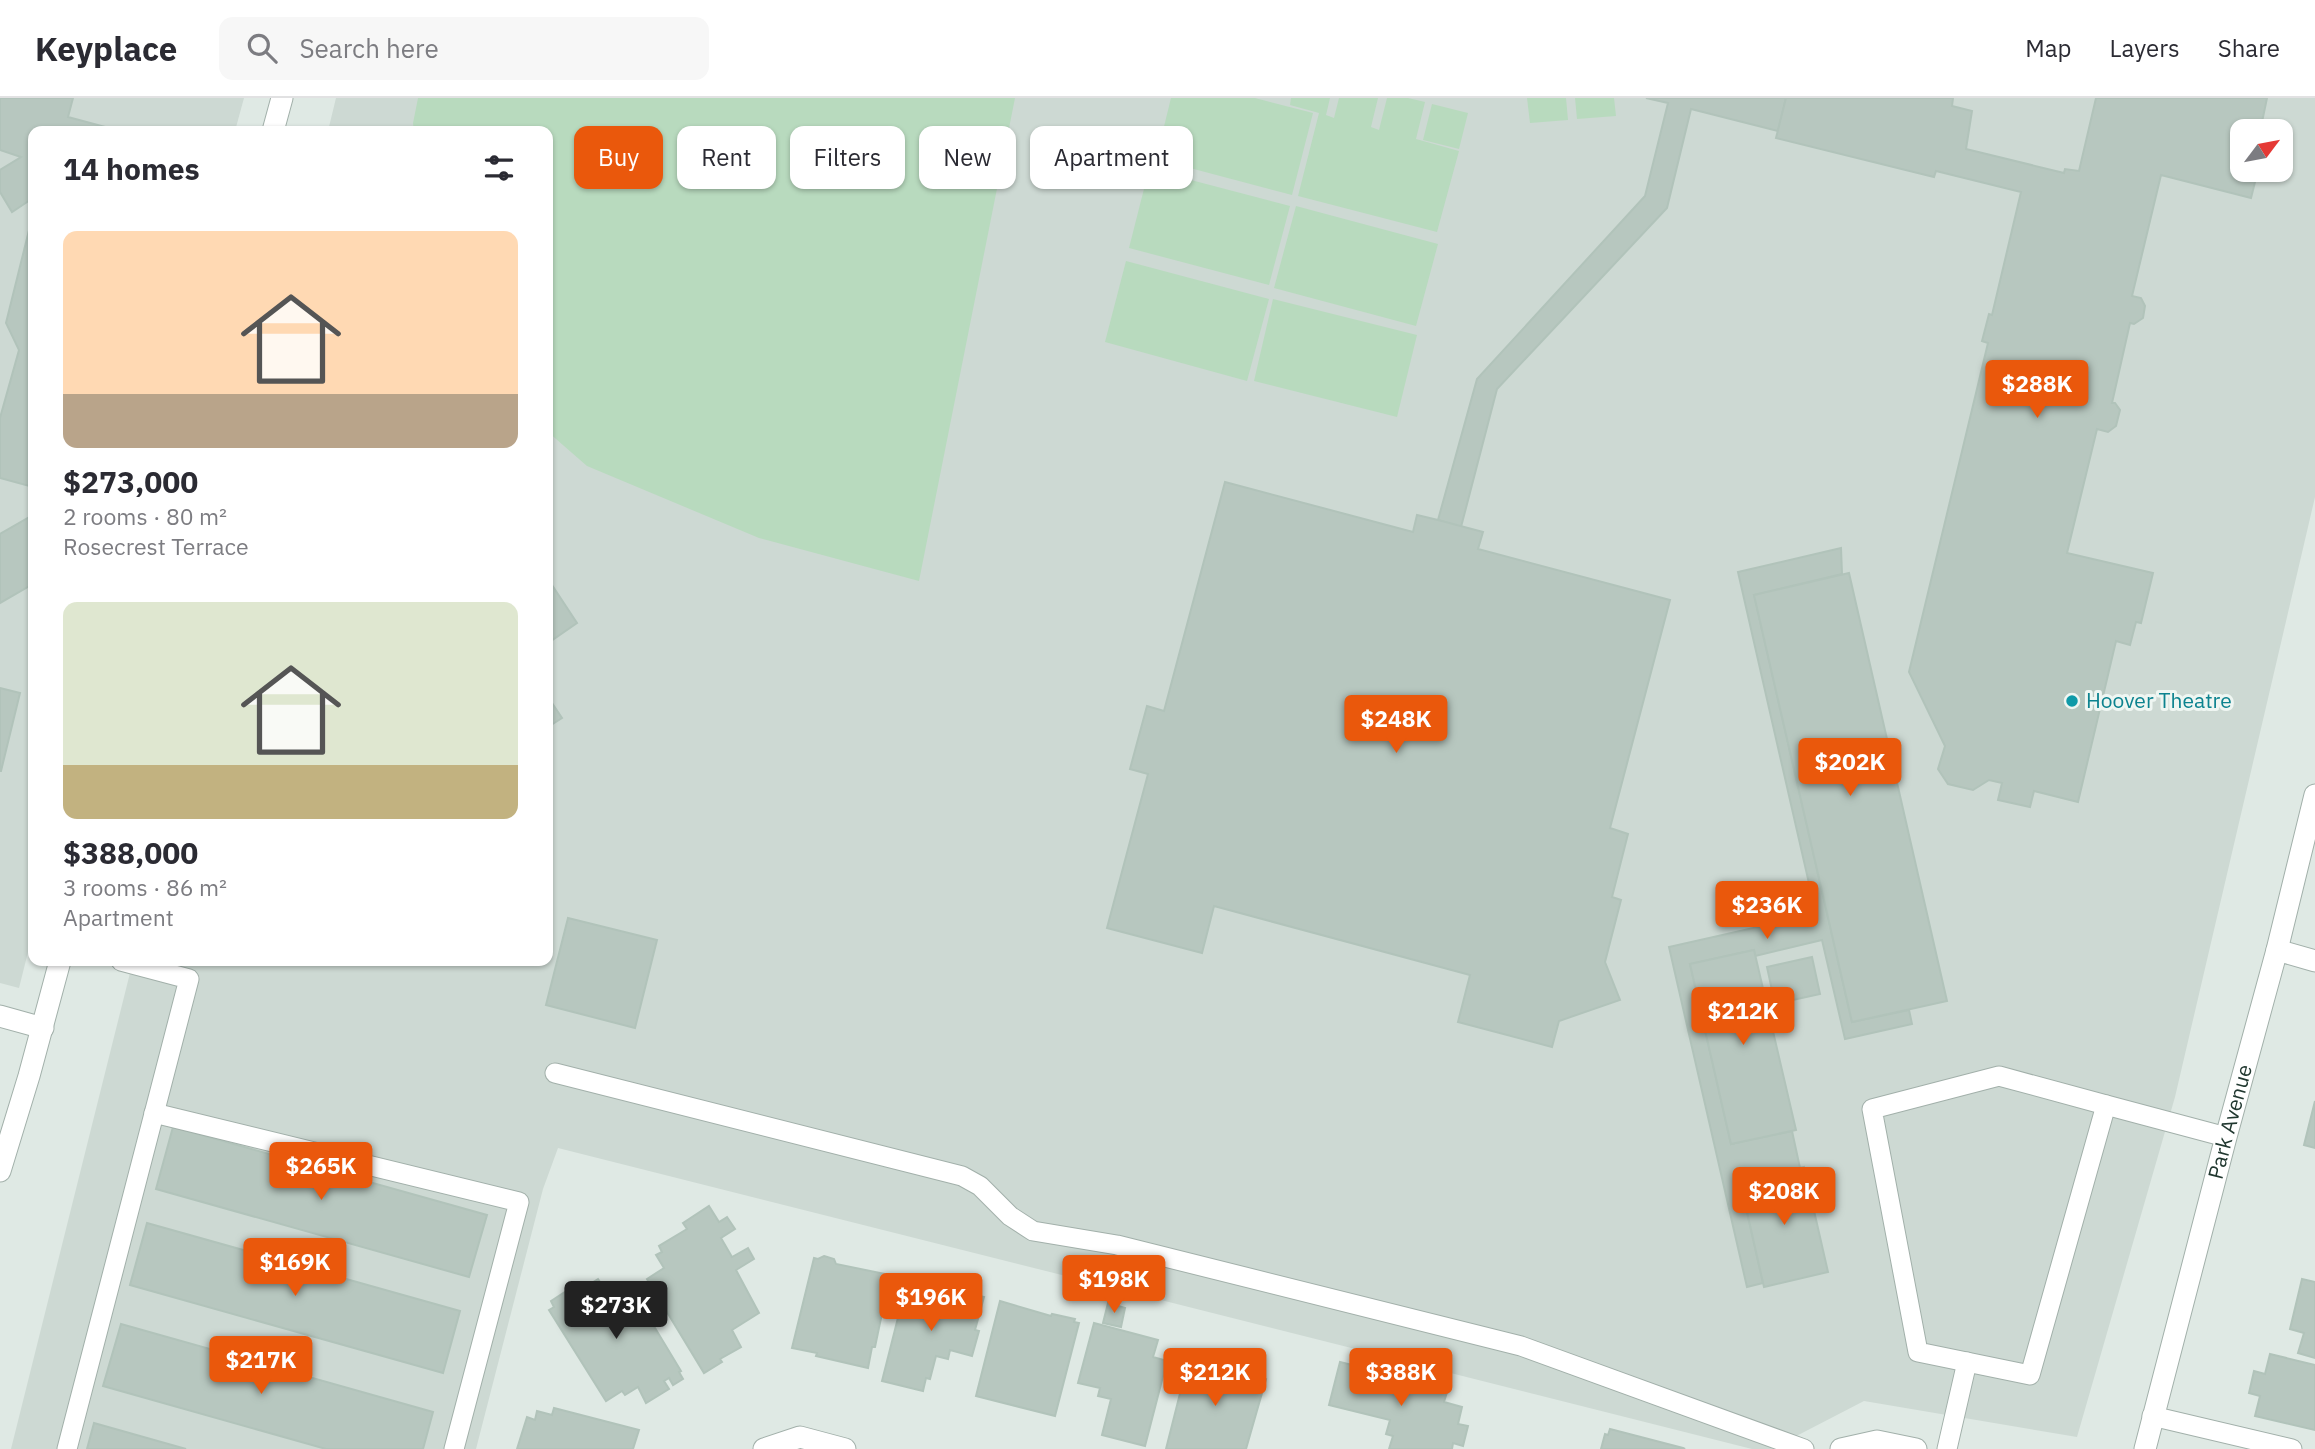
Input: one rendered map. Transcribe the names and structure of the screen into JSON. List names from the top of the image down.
{
  "streets": {
    "street": ["Park Avenue"]
  },
  "places": ["Hoover Theatre"],
  "north": "top right",
  "page": {
    "header": "Keyplace",
    "search": "Search here",
    "nav": ["Map", "Layers", "Share"],
    "chip": [
      "Buy",
      "Rent",
      "Filters",
      "New",
      "Apartment"
    ],
    "heading": "14 homes",
    "list": [
      {
        "name": "$273,000",
        "note": "2 rooms · 80 m² · Rosecrest Terrace"
      },
      {
        "name": "$388,000",
        "note": "3 rooms · 86 m² · Apartment"
      }
    ],
    "price": [
      "$288K",
      "$248K",
      "$202K",
      "$236K",
      "$212K",
      "$265K",
      "$208K",
      "$169K",
      "$198K",
      "$196K",
      "$273K",
      "$217K",
      "$212K",
      "$388K"
    ]
  }
}
